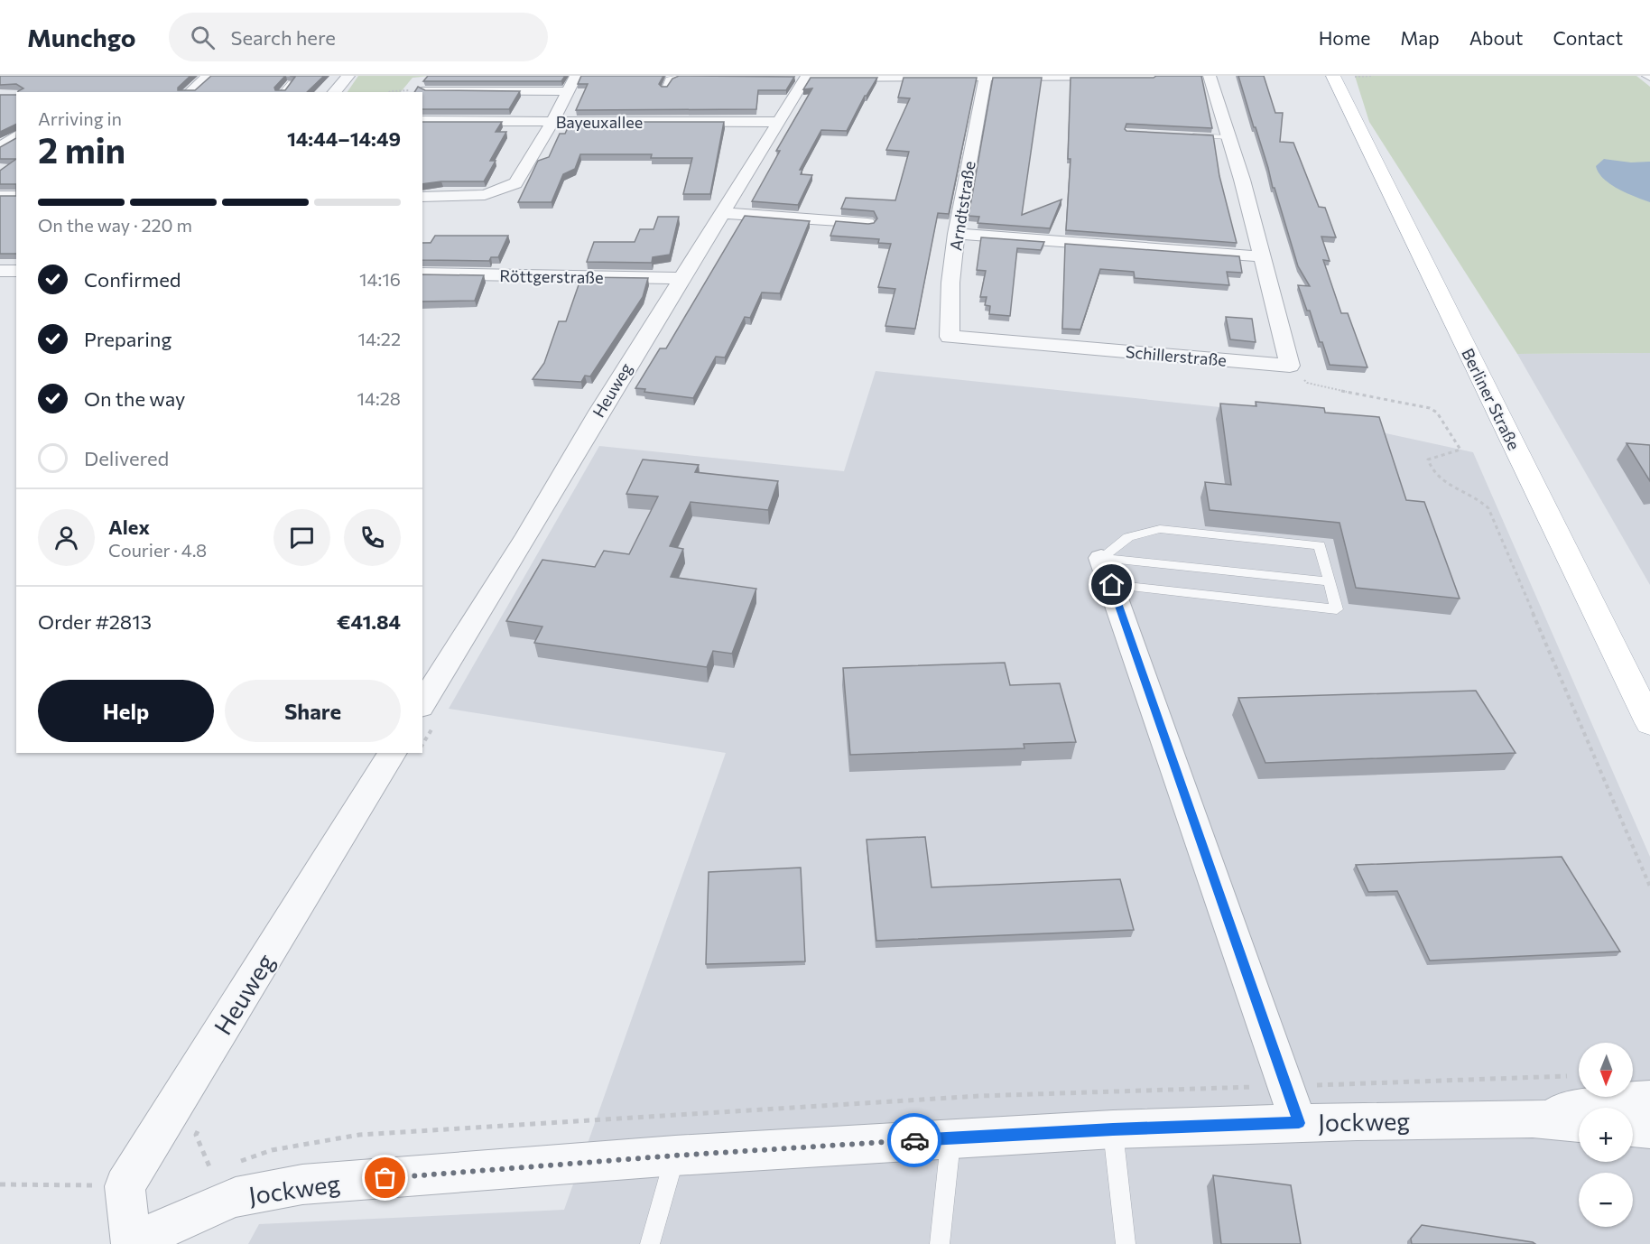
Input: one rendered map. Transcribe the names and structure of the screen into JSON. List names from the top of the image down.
{
  "streets": {
    "main road": ["Berliner Straße"],
    "street": [
      "Bayeuxallee",
      "Arndtstraße",
      "Röttgerstraße",
      "Schillerstraße",
      "Heuweg",
      "Jockweg"
    ]
  },
  "crossings": [
    ["Bayeuxallee", "Heuweg"],
    ["Arndtstraße", "Schillerstraße"],
    ["Röttgerstraße", "Heuweg"]
  ],
  "north": "bottom",
  "page": {
    "header": "Munchgo",
    "search": "Search here",
    "nav": [
      "Home",
      "Map",
      "About",
      "Contact"
    ],
    "heading": ["2 min", "Arriving in", "14:44–14:49"],
    "panel": [
      "Alex",
      "Courier · 4.8",
      "Order #2813",
      "€41.84"
    ],
    "bar": "On the way · 220 m",
    "list": [
      ["Confirmed", "14:16"],
      ["Preparing", "14:22"],
      ["On the way", "14:28"],
      "Delivered"
    ],
    "buttons": ["Help", "Share"],
    "map_buttons": ["+", "−"]
  }
}
